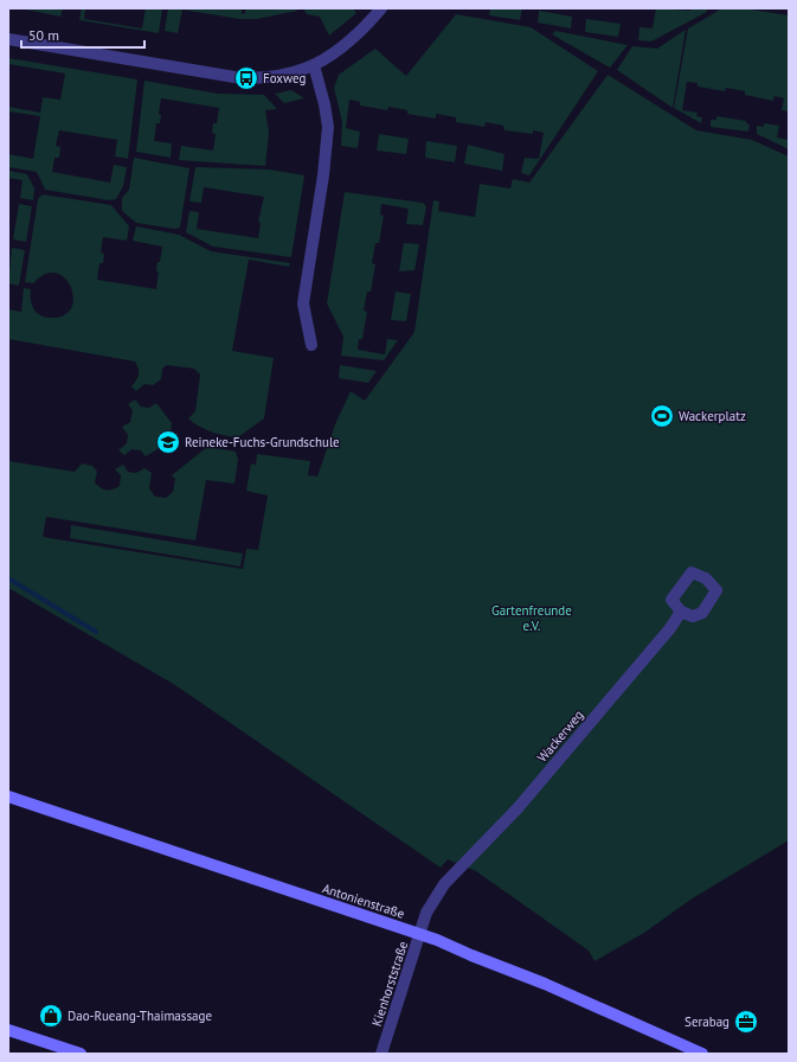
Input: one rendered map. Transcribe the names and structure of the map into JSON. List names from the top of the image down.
{
  "streets": {
    "main road": ["Antonienstraße"],
    "street": ["Wackerweg", "Kienhorststraße"]
  },
  "crossings": [
    ["Wackerweg", "Kienhorststraße"],
    ["Antonienstraße", "Kienhorststraße"]
  ],
  "parks": ["Gartenfreunde e.V."],
  "places": {
    "bus stop": ["Foxweg"],
    "sports": ["Wackerplatz"],
    "school or university": ["Reineke-Fuchs-Grundschule"],
    "shop": ["Dao-Rueang-Thaimassage"],
    "office": ["Serabag"]
  },
  "scale_bar": "50 m"
}
